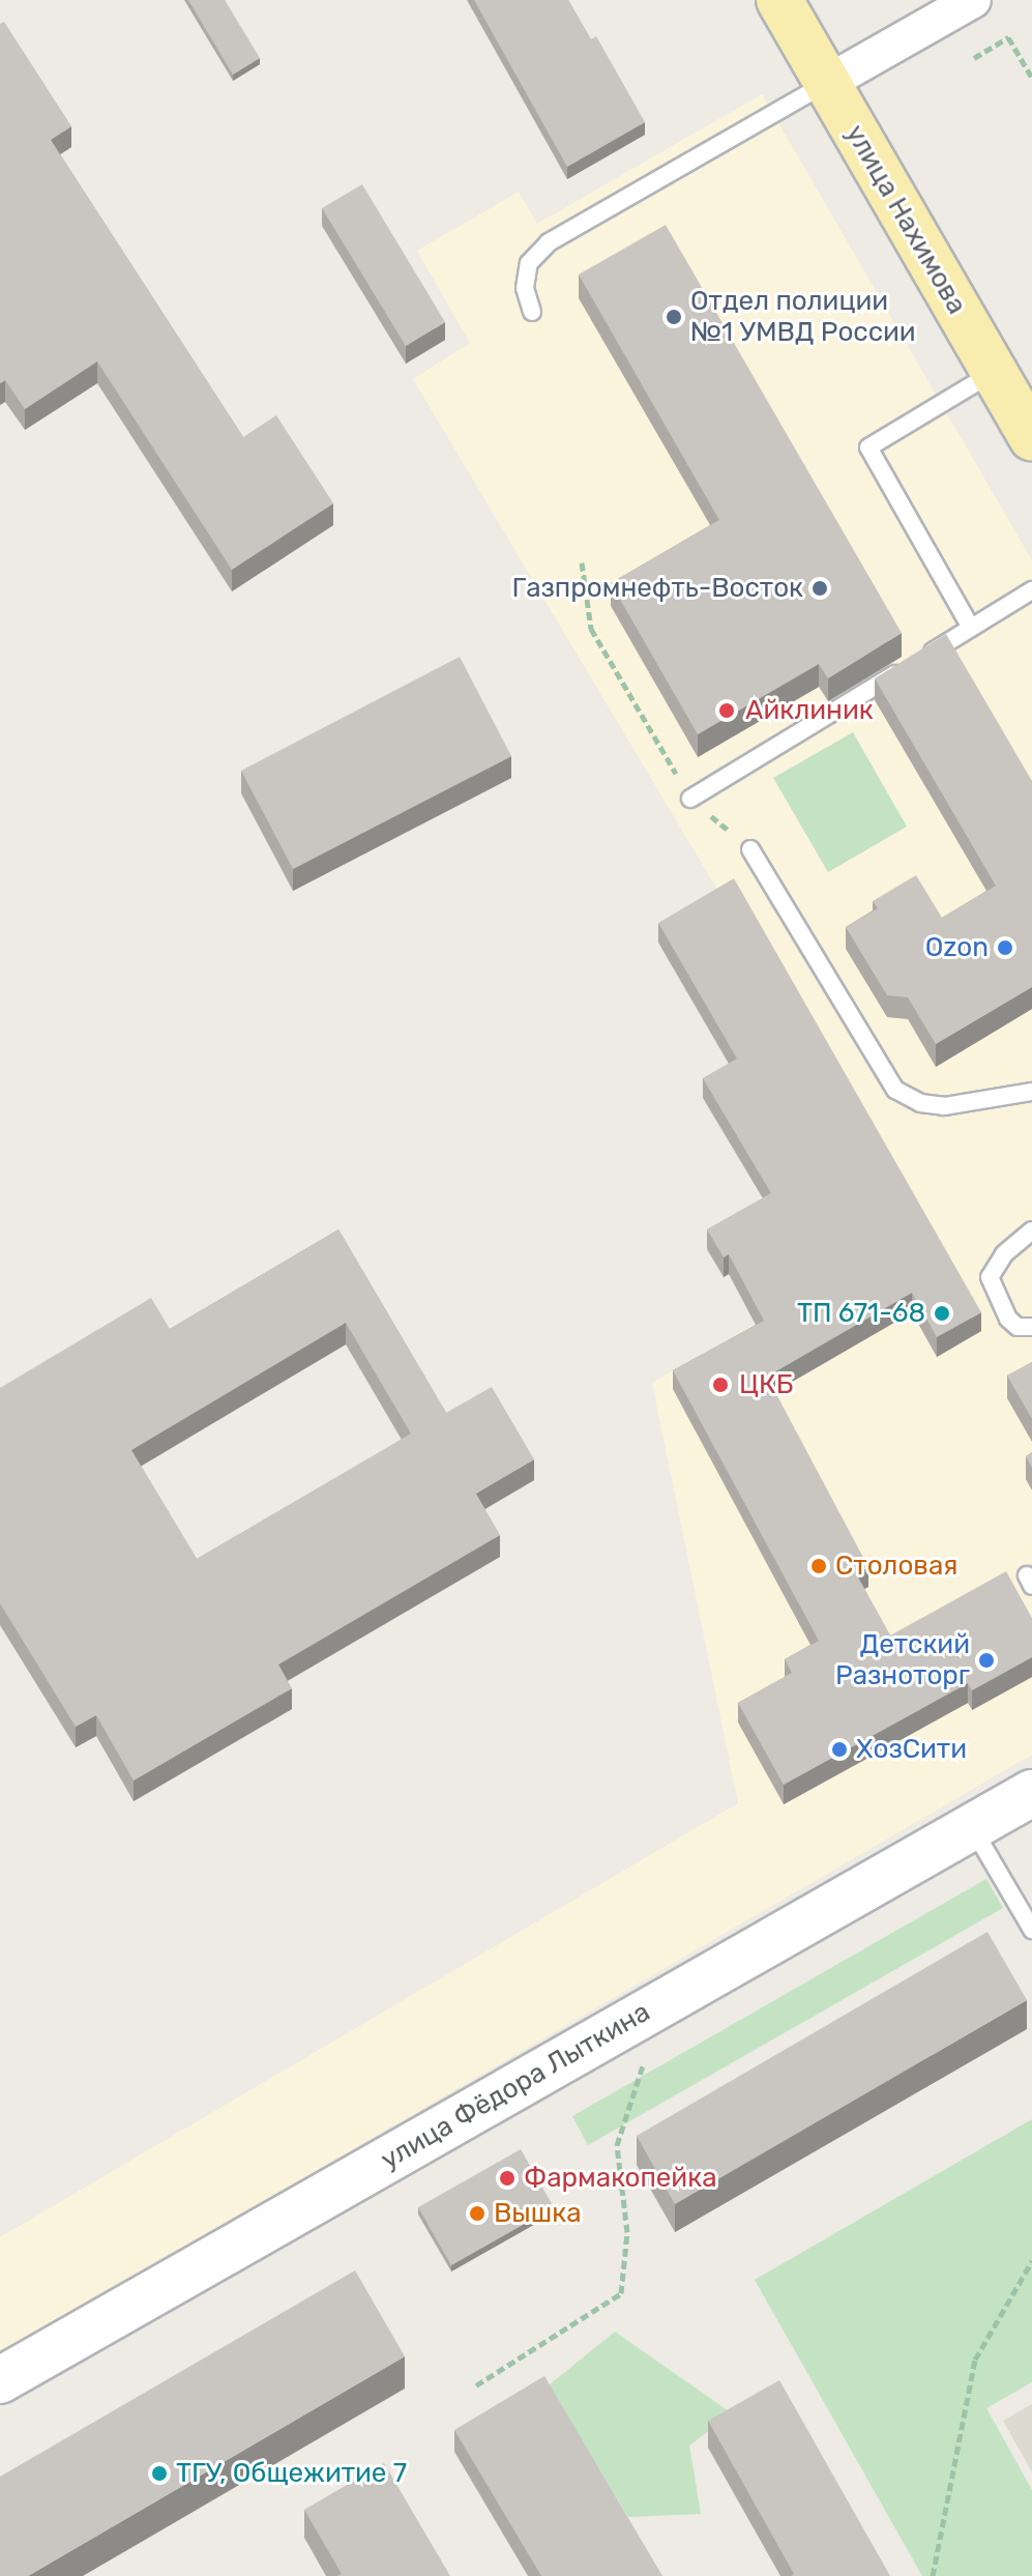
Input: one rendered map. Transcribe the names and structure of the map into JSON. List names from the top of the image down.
{
  "streets": {
    "main road": ["улица Нахимова"],
    "street": ["улица Фёдора Лыткина"]
  },
  "places": [
    "Отдел полиции №1 УМВД России",
    "Газпромнефть-Восток",
    "Айклиник",
    "Ozon",
    "ТП 671-68",
    "ЦКБ",
    "Столовая",
    "Детский Разноторг",
    "ХозСити",
    "Фармакопейка",
    "Вышка",
    "ТГУ, Общежитие 7"
  ]
}
